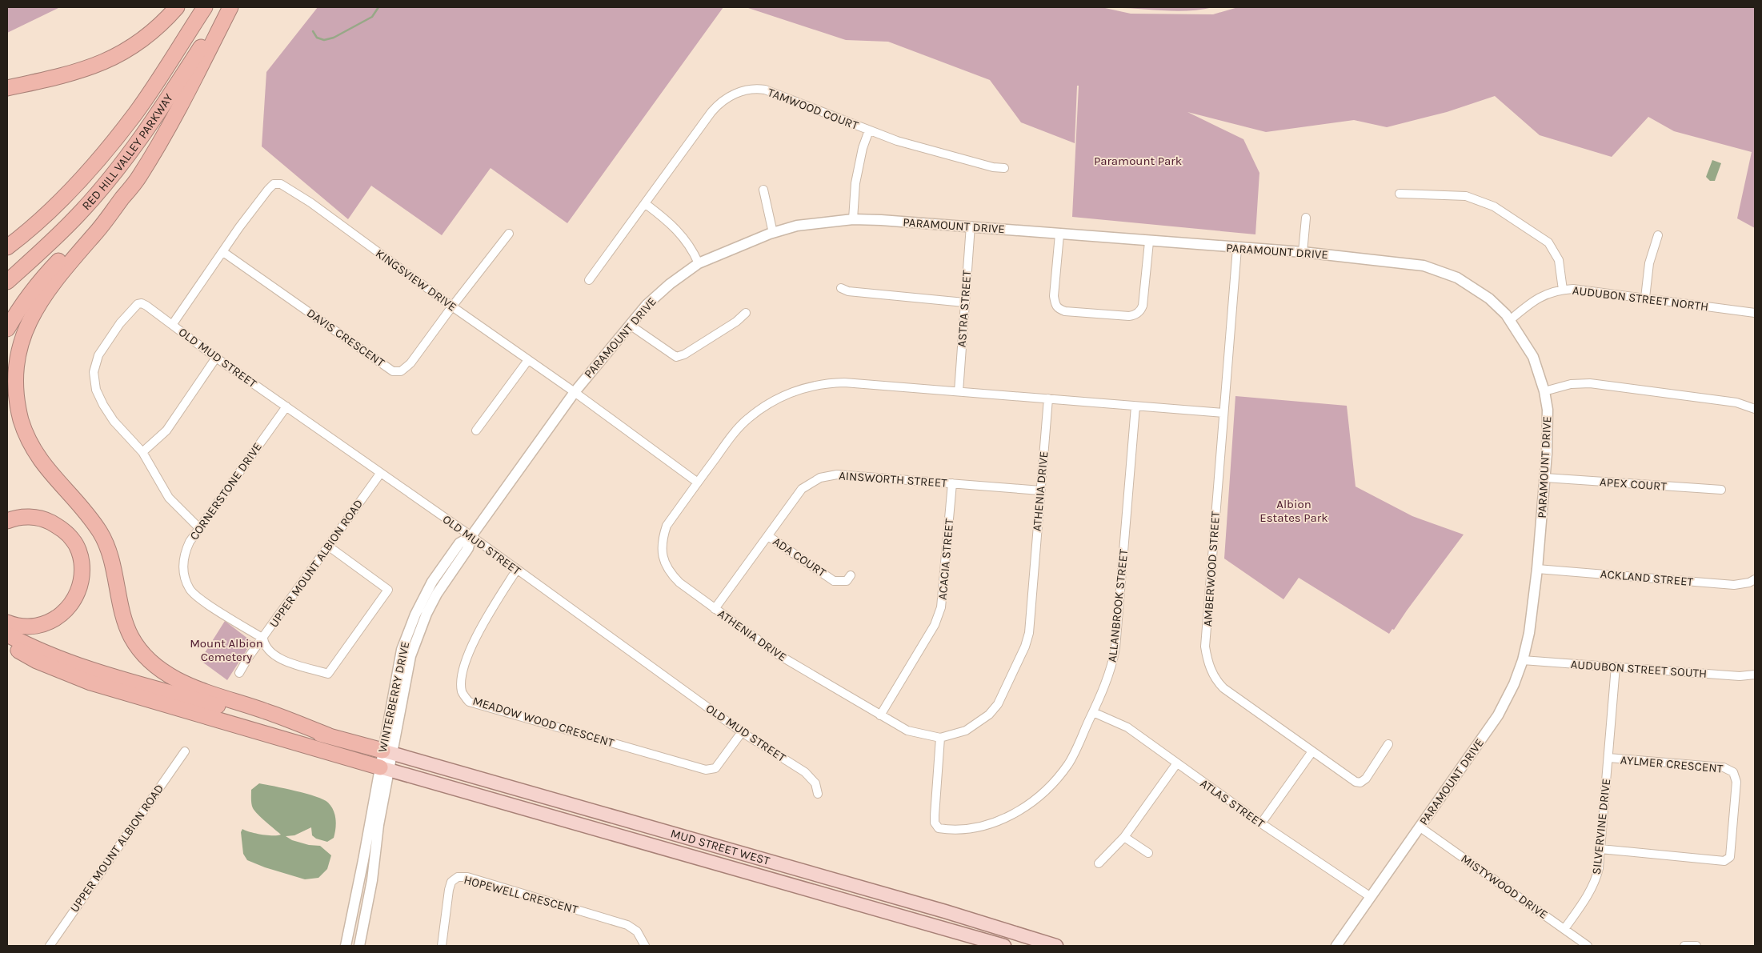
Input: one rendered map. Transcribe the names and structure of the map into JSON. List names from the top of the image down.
{
  "streets": {
    "highway": ["RED HILL VALLEY PARKWAY"],
    "main road": ["MUD STREET WEST"],
    "street": [
      "TAMWOOD COURT",
      "PARAMOUNT DRIVE",
      "KINGSVIEW DRIVE",
      "AUDUBON STREET NORTH",
      "ASTRA STREET",
      "DAVIS CRESCENT",
      "OLD MUD STREET",
      "AINSWORTH STREET",
      "APEX COURT",
      "CORNERSTONE DRIVE",
      "ATHENIA DRIVE",
      "ADA COURT",
      "ACACIA STREET",
      "UPPER MOUNT ALBION ROAD",
      "AMBERWOOD STREET",
      "ACKLAND STREET",
      "ALLANBROOK STREET",
      "AUDUBON STREET SOUTH",
      "WINTERBERRY DRIVE",
      "MEADOW WOOD CRESCENT",
      "AYLMER CRESCENT",
      "ATLAS STREET",
      "SILVERVINE DRIVE",
      "MISTYWOOD DRIVE",
      "HOPEWELL CRESCENT"
    ]
  },
  "crossings": [
    ["PARAMOUNT DRIVE", "KINGSVIEW DRIVE"],
    ["PARAMOUNT DRIVE", "AUDUBON STREET NORTH"],
    ["PARAMOUNT DRIVE", "ASTRA STREET"],
    ["PARAMOUNT DRIVE", "OLD MUD STREET"],
    ["PARAMOUNT DRIVE", "APEX COURT"],
    ["PARAMOUNT DRIVE", "AMBERWOOD STREET"],
    ["PARAMOUNT DRIVE", "ACKLAND STREET"],
    ["PARAMOUNT DRIVE", "AUDUBON STREET SOUTH"],
    ["PARAMOUNT DRIVE", "WINTERBERRY DRIVE"],
    ["PARAMOUNT DRIVE", "ATLAS STREET"],
    ["PARAMOUNT DRIVE", "MISTYWOOD DRIVE"],
    ["KINGSVIEW DRIVE", "DAVIS CRESCENT"],
    ["KINGSVIEW DRIVE", "OLD MUD STREET"],
    ["KINGSVIEW DRIVE", "ATHENIA DRIVE"],
    ["ASTRA STREET", "ATHENIA DRIVE"],
    ["OLD MUD STREET", "CORNERSTONE DRIVE"],
    ["OLD MUD STREET", "UPPER MOUNT ALBION ROAD"],
    ["OLD MUD STREET", "WINTERBERRY DRIVE"],
    ["OLD MUD STREET", "MEADOW WOOD CRESCENT"],
    ["AINSWORTH STREET", "ATHENIA DRIVE"],
    ["AINSWORTH STREET", "ADA COURT"],
    ["AINSWORTH STREET", "ACACIA STREET"],
    ["CORNERSTONE DRIVE", "UPPER MOUNT ALBION ROAD"],
    ["ATHENIA DRIVE", "ACACIA STREET"],
    ["ATHENIA DRIVE", "AMBERWOOD STREET"],
    ["ATHENIA DRIVE", "ALLANBROOK STREET"],
    ["ALLANBROOK STREET", "ATLAS STREET"],
    ["AUDUBON STREET SOUTH", "SILVERVINE DRIVE"],
    ["WINTERBERRY DRIVE", "MUD STREET WEST"],
    ["AYLMER CRESCENT", "SILVERVINE DRIVE"],
    ["SILVERVINE DRIVE", "MISTYWOOD DRIVE"]
  ],
  "parks": ["Paramount Park", "Albion Estates Park", "Mount Albion Cemetery"]
}
